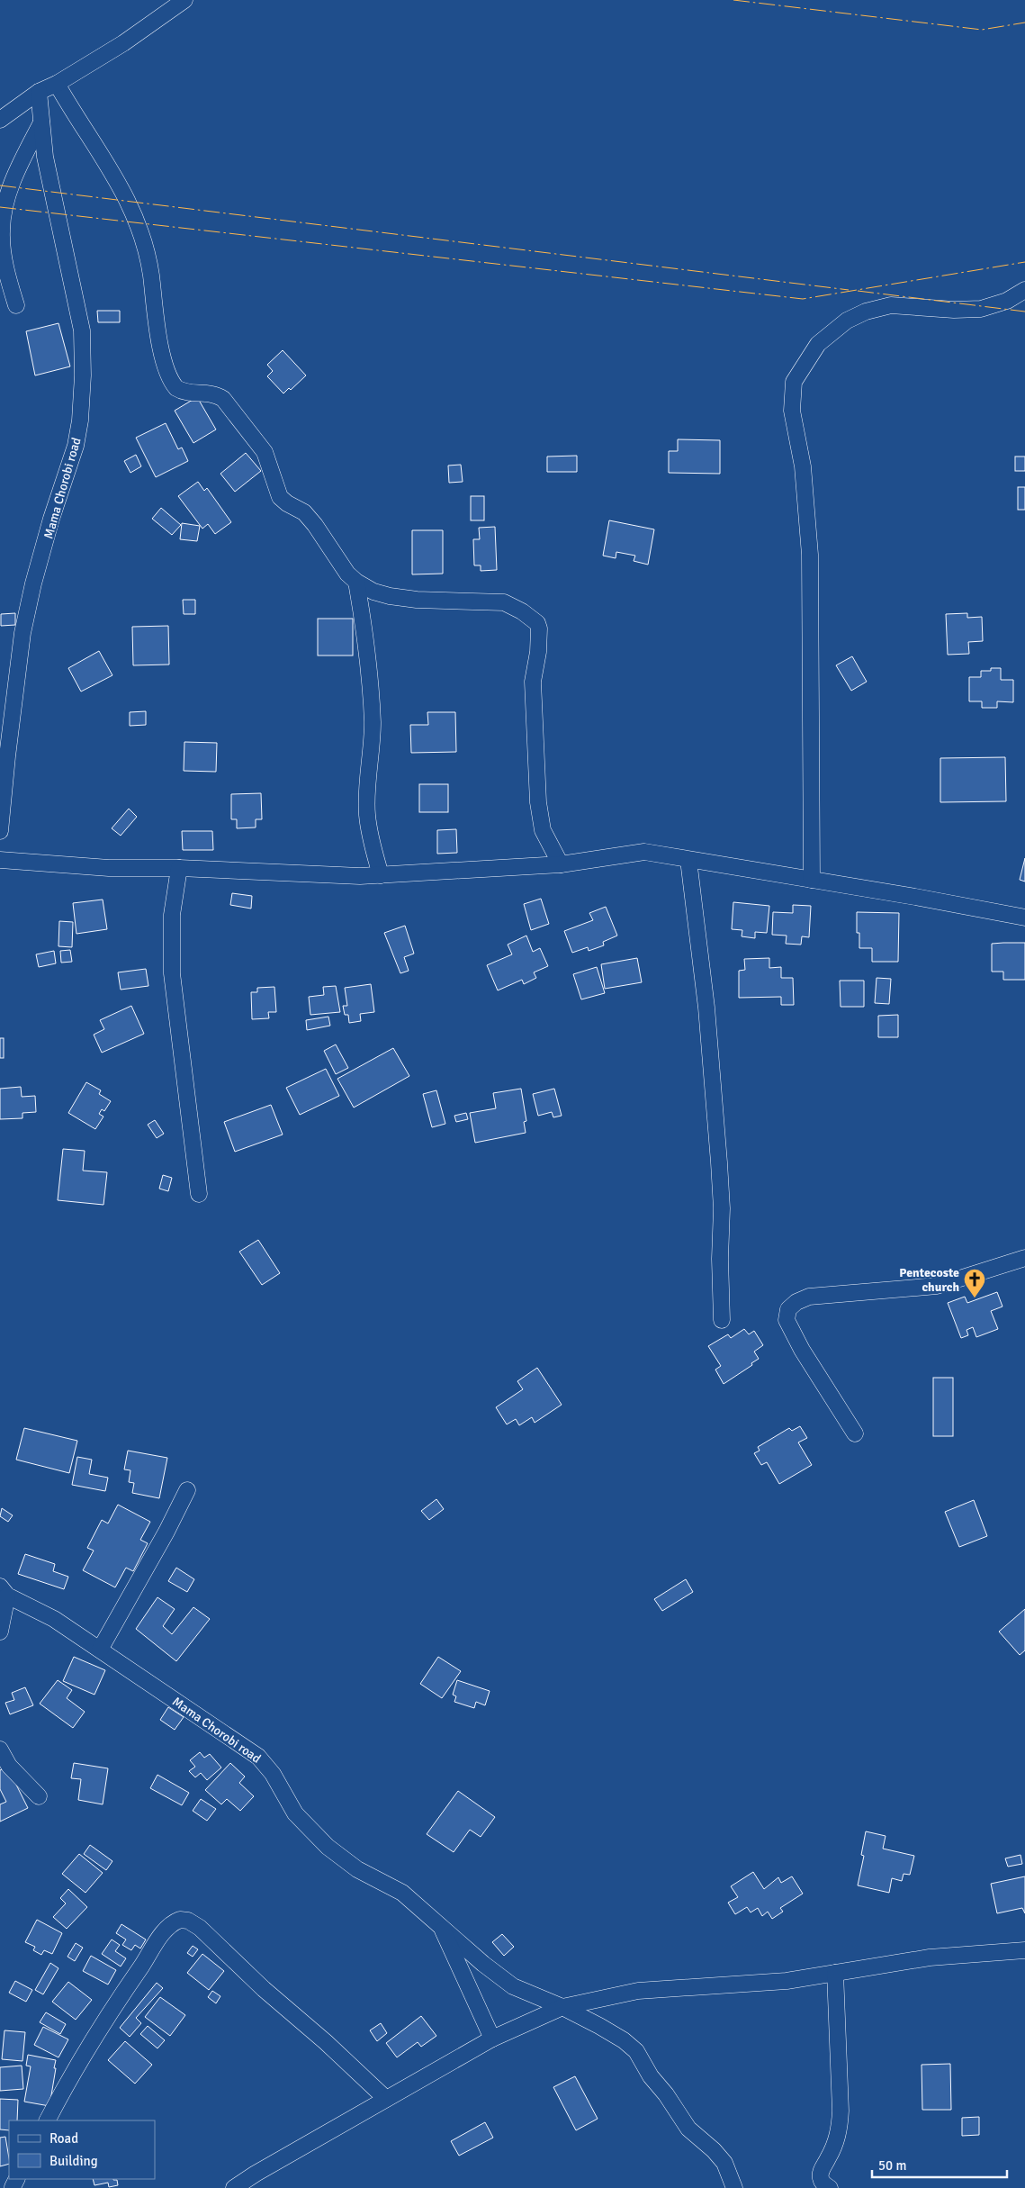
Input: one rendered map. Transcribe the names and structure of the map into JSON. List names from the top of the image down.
{
  "streets": {
    "street": ["Mama Chorobi road"]
  },
  "places": {
    "church": ["Pentecoste church"]
  },
  "legend": ["Road", "Building"],
  "scale_bar": "50 m"
}
